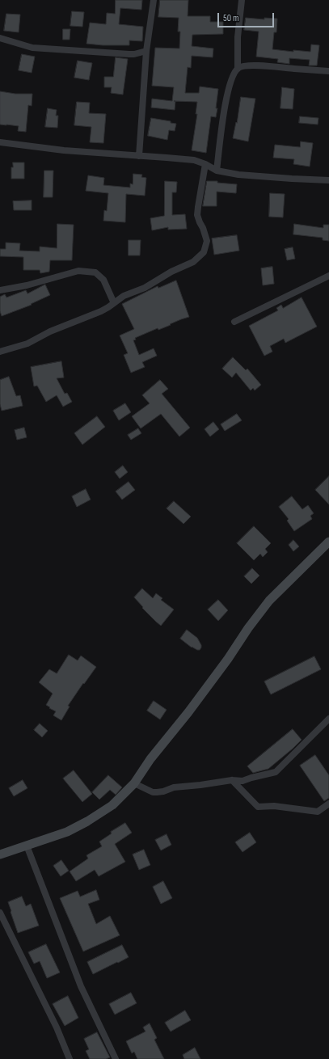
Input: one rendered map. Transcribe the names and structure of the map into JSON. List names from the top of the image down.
{
  "scale_bar": "50 m"
}
